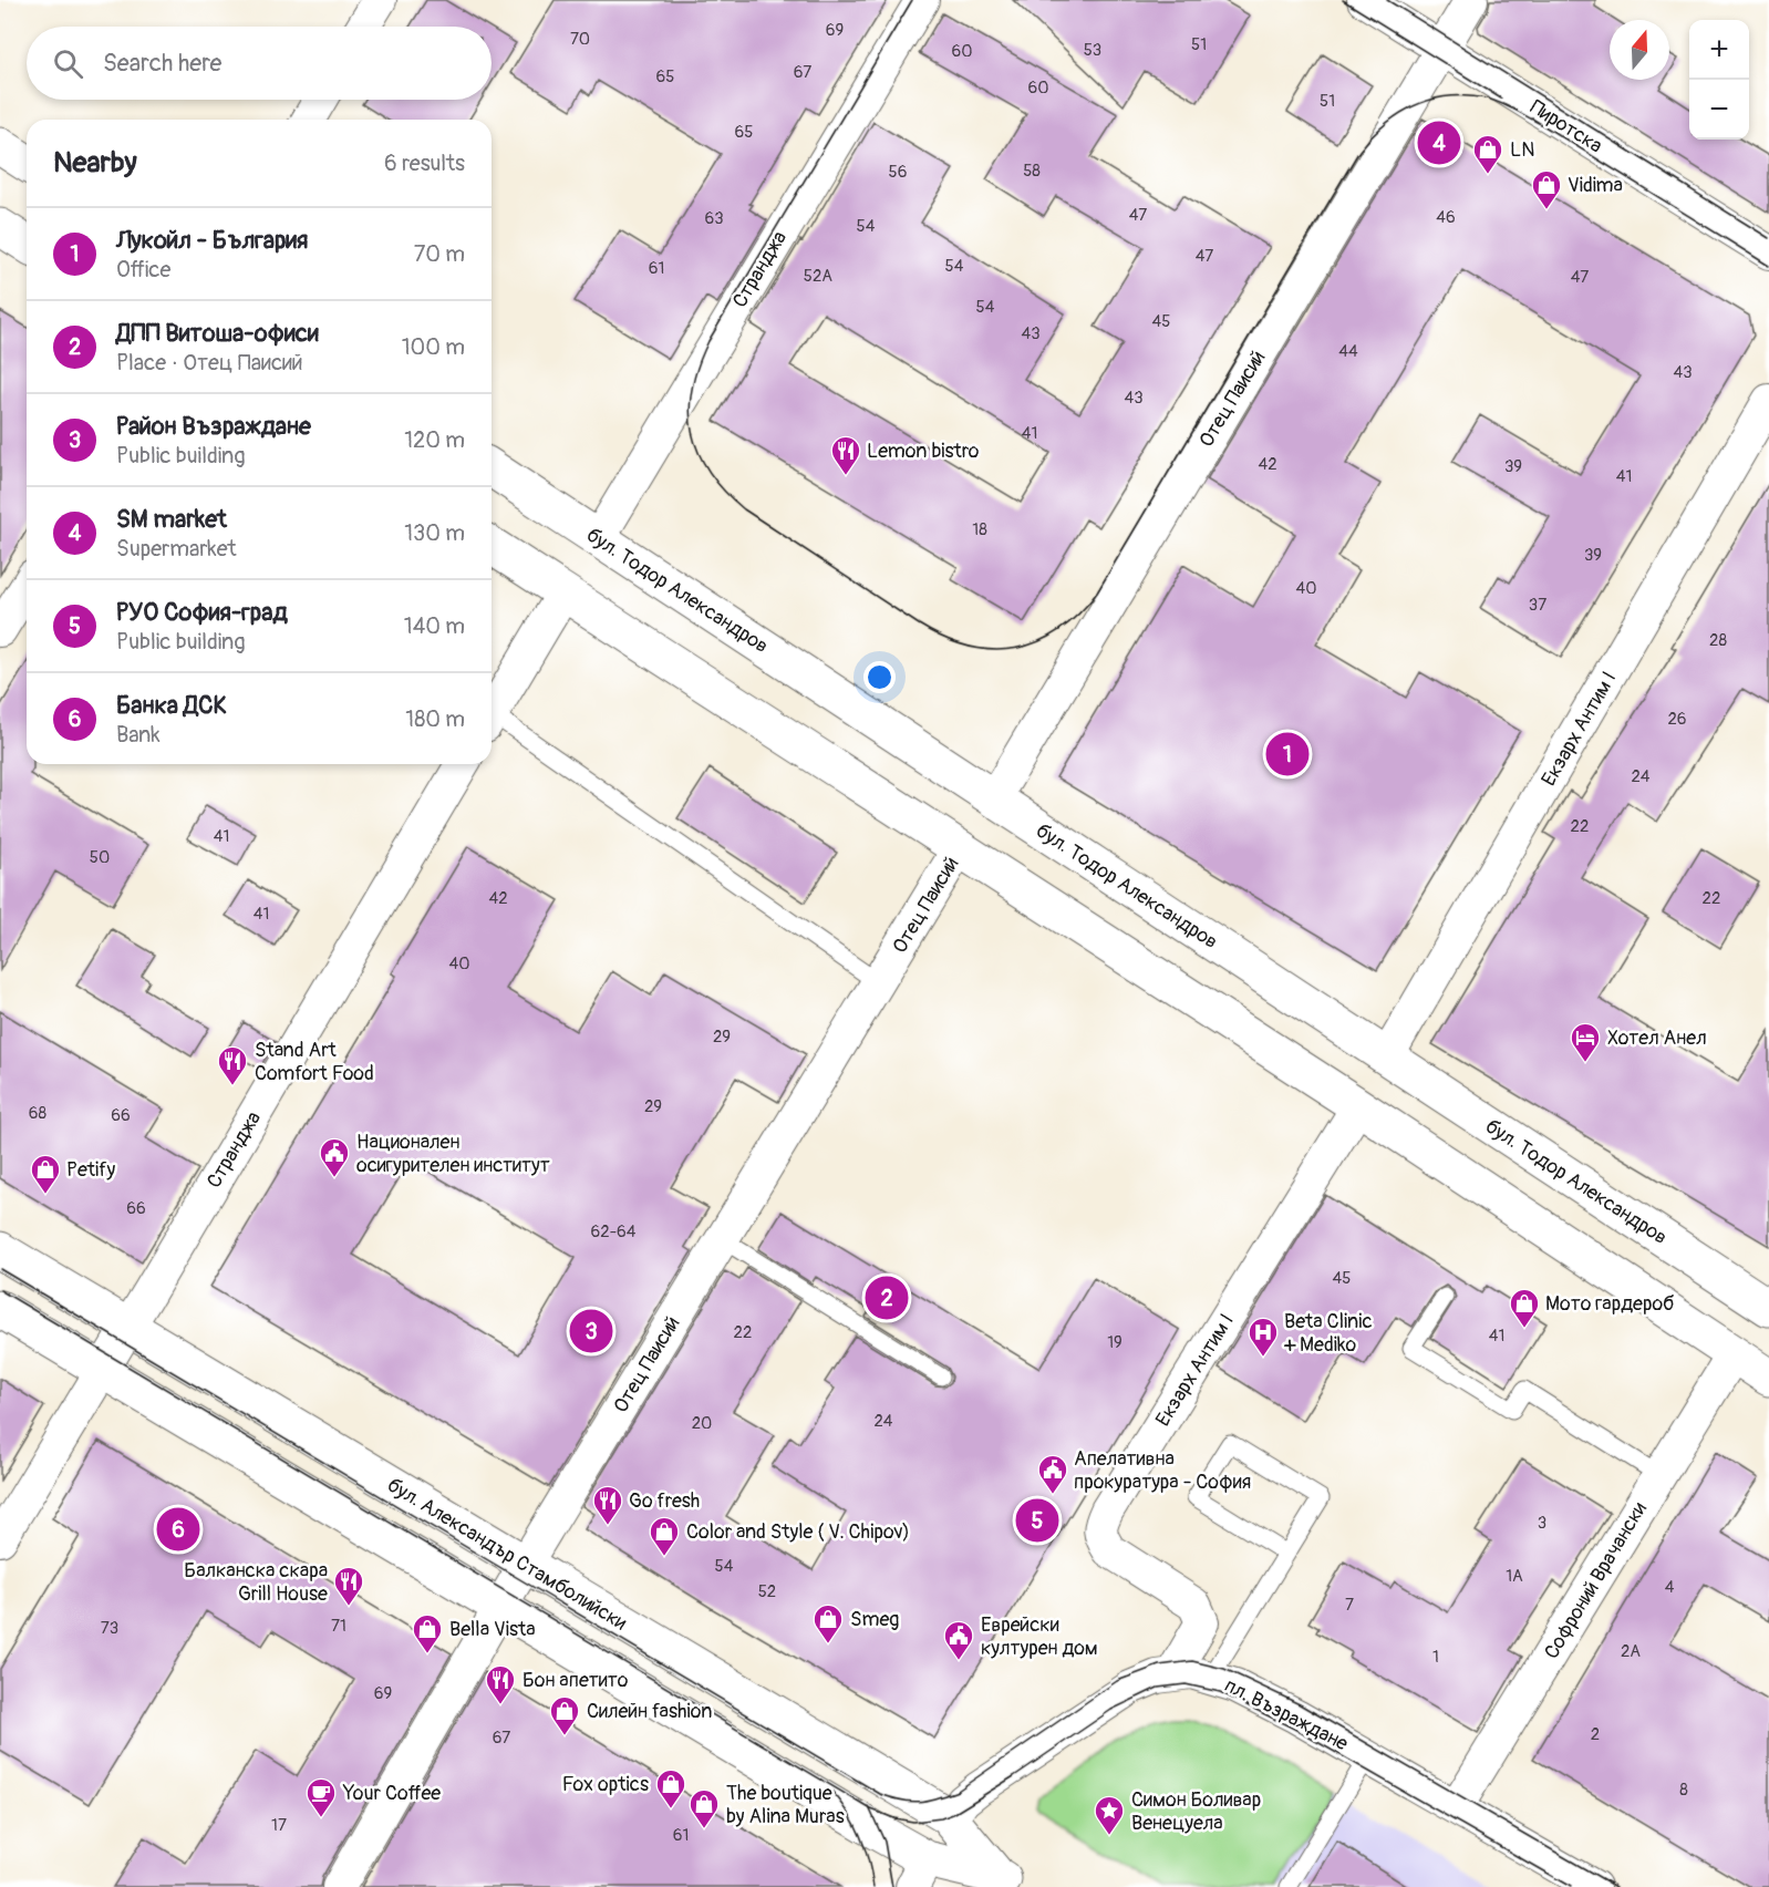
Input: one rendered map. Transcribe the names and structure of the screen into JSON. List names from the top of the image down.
{
  "streets": {
    "main road": ["бул. Тодор Александров", "бул. Александър Стамболийски"],
    "street": [
      "Пиротска",
      "Странджа",
      "Отец Паисий",
      "Екзарх Антим I",
      "Софроний Врачански",
      "пл. Възраждане"
    ]
  },
  "crossings": [
    ["Пиротска", "Отец Паисий"],
    ["Странджа", "бул. Тодор Александров"],
    ["Странджа", "бул. Александър Стамболийски"],
    ["Отец Паисий", "бул. Тодор Александров"],
    ["Отец Паисий", "бул. Александър Стамболийски"],
    ["бул. Тодор Александров", "Екзарх Антим I"],
    ["Екзарх Антим I", "пл. Възраждане"],
    ["бул. Александър Стамболийски", "пл. Възраждане"],
    ["Софроний Врачански", "пл. Възраждане"]
  ],
  "places": {
    "shop": [
      "LN",
      "Vidima",
      "Petify",
      "Мото гардероб",
      "Color and Style ( V. Chipov)",
      "Smeg",
      "Bella Vista",
      "Силейн fashion",
      "Fox optics",
      "The boutique by Alina Muras"
    ],
    "restaurant": [
      "Lemon bistro",
      "Stand Art Comfort Food",
      "Go fresh",
      "Балканска скара Grill House",
      "Бон апетито"
    ],
    "hotel": ["Хотел Анел"],
    "public building": ["Национален осигурителен институт", "Апелативна прокуратура - София", "Еврейски културен дом"],
    "hospital": ["Beta Clinic + Mediko"],
    "cafe": ["Your Coffee"],
    "place": ["Симон Боливар Венецуела"]
  },
  "house_numbers": [
    "69",
    "70",
    "51",
    "53",
    "60",
    "67",
    "65",
    "60",
    "51",
    "65",
    "58",
    "56",
    "47",
    "46",
    "63",
    "54",
    "47",
    "54",
    "61",
    "52A",
    "47",
    "54",
    "45",
    "43",
    "44",
    "43",
    "43",
    "41",
    "42",
    "39",
    "41",
    "18",
    "39",
    "40",
    "37",
    "28",
    "26",
    "24",
    "22",
    "41",
    "50",
    "42",
    "22",
    "41",
    "40",
    "29",
    "29",
    "68",
    "66",
    "66",
    "62-64",
    "45",
    "22",
    "41",
    "19",
    "24",
    "20",
    "3",
    "54",
    "1А",
    "4",
    "52",
    "7",
    "71",
    "73",
    "2А",
    "1",
    "69",
    "2",
    "67",
    "8",
    "17",
    "61"
  ],
  "north": "top",
  "page": {
    "map_buttons": ["+", "−"],
    "search": "Search here",
    "pins": [
      "4",
      "1",
      "2",
      "3",
      "5",
      "6"
    ],
    "heading": ["Nearby", "6 results"],
    "list": [
      {
        "mark": "1",
        "name": "Лукойл - България",
        "note": "Office",
        "value": "70 m"
      },
      {
        "mark": "2",
        "name": "ДПП Витоша-офиси",
        "note": "Place · Отец Паисий",
        "value": "100 m"
      },
      {
        "mark": "3",
        "name": "Район Възраждане",
        "note": "Public building",
        "value": "120 m"
      },
      {
        "mark": "4",
        "name": "SM market",
        "note": "Supermarket",
        "value": "130 m"
      },
      {
        "mark": "5",
        "name": "РУО София-град",
        "note": "Public building",
        "value": "140 m"
      },
      {
        "mark": "6",
        "name": "Банка ДСК",
        "note": "Bank",
        "value": "180 m"
      }
    ]
  }
}
